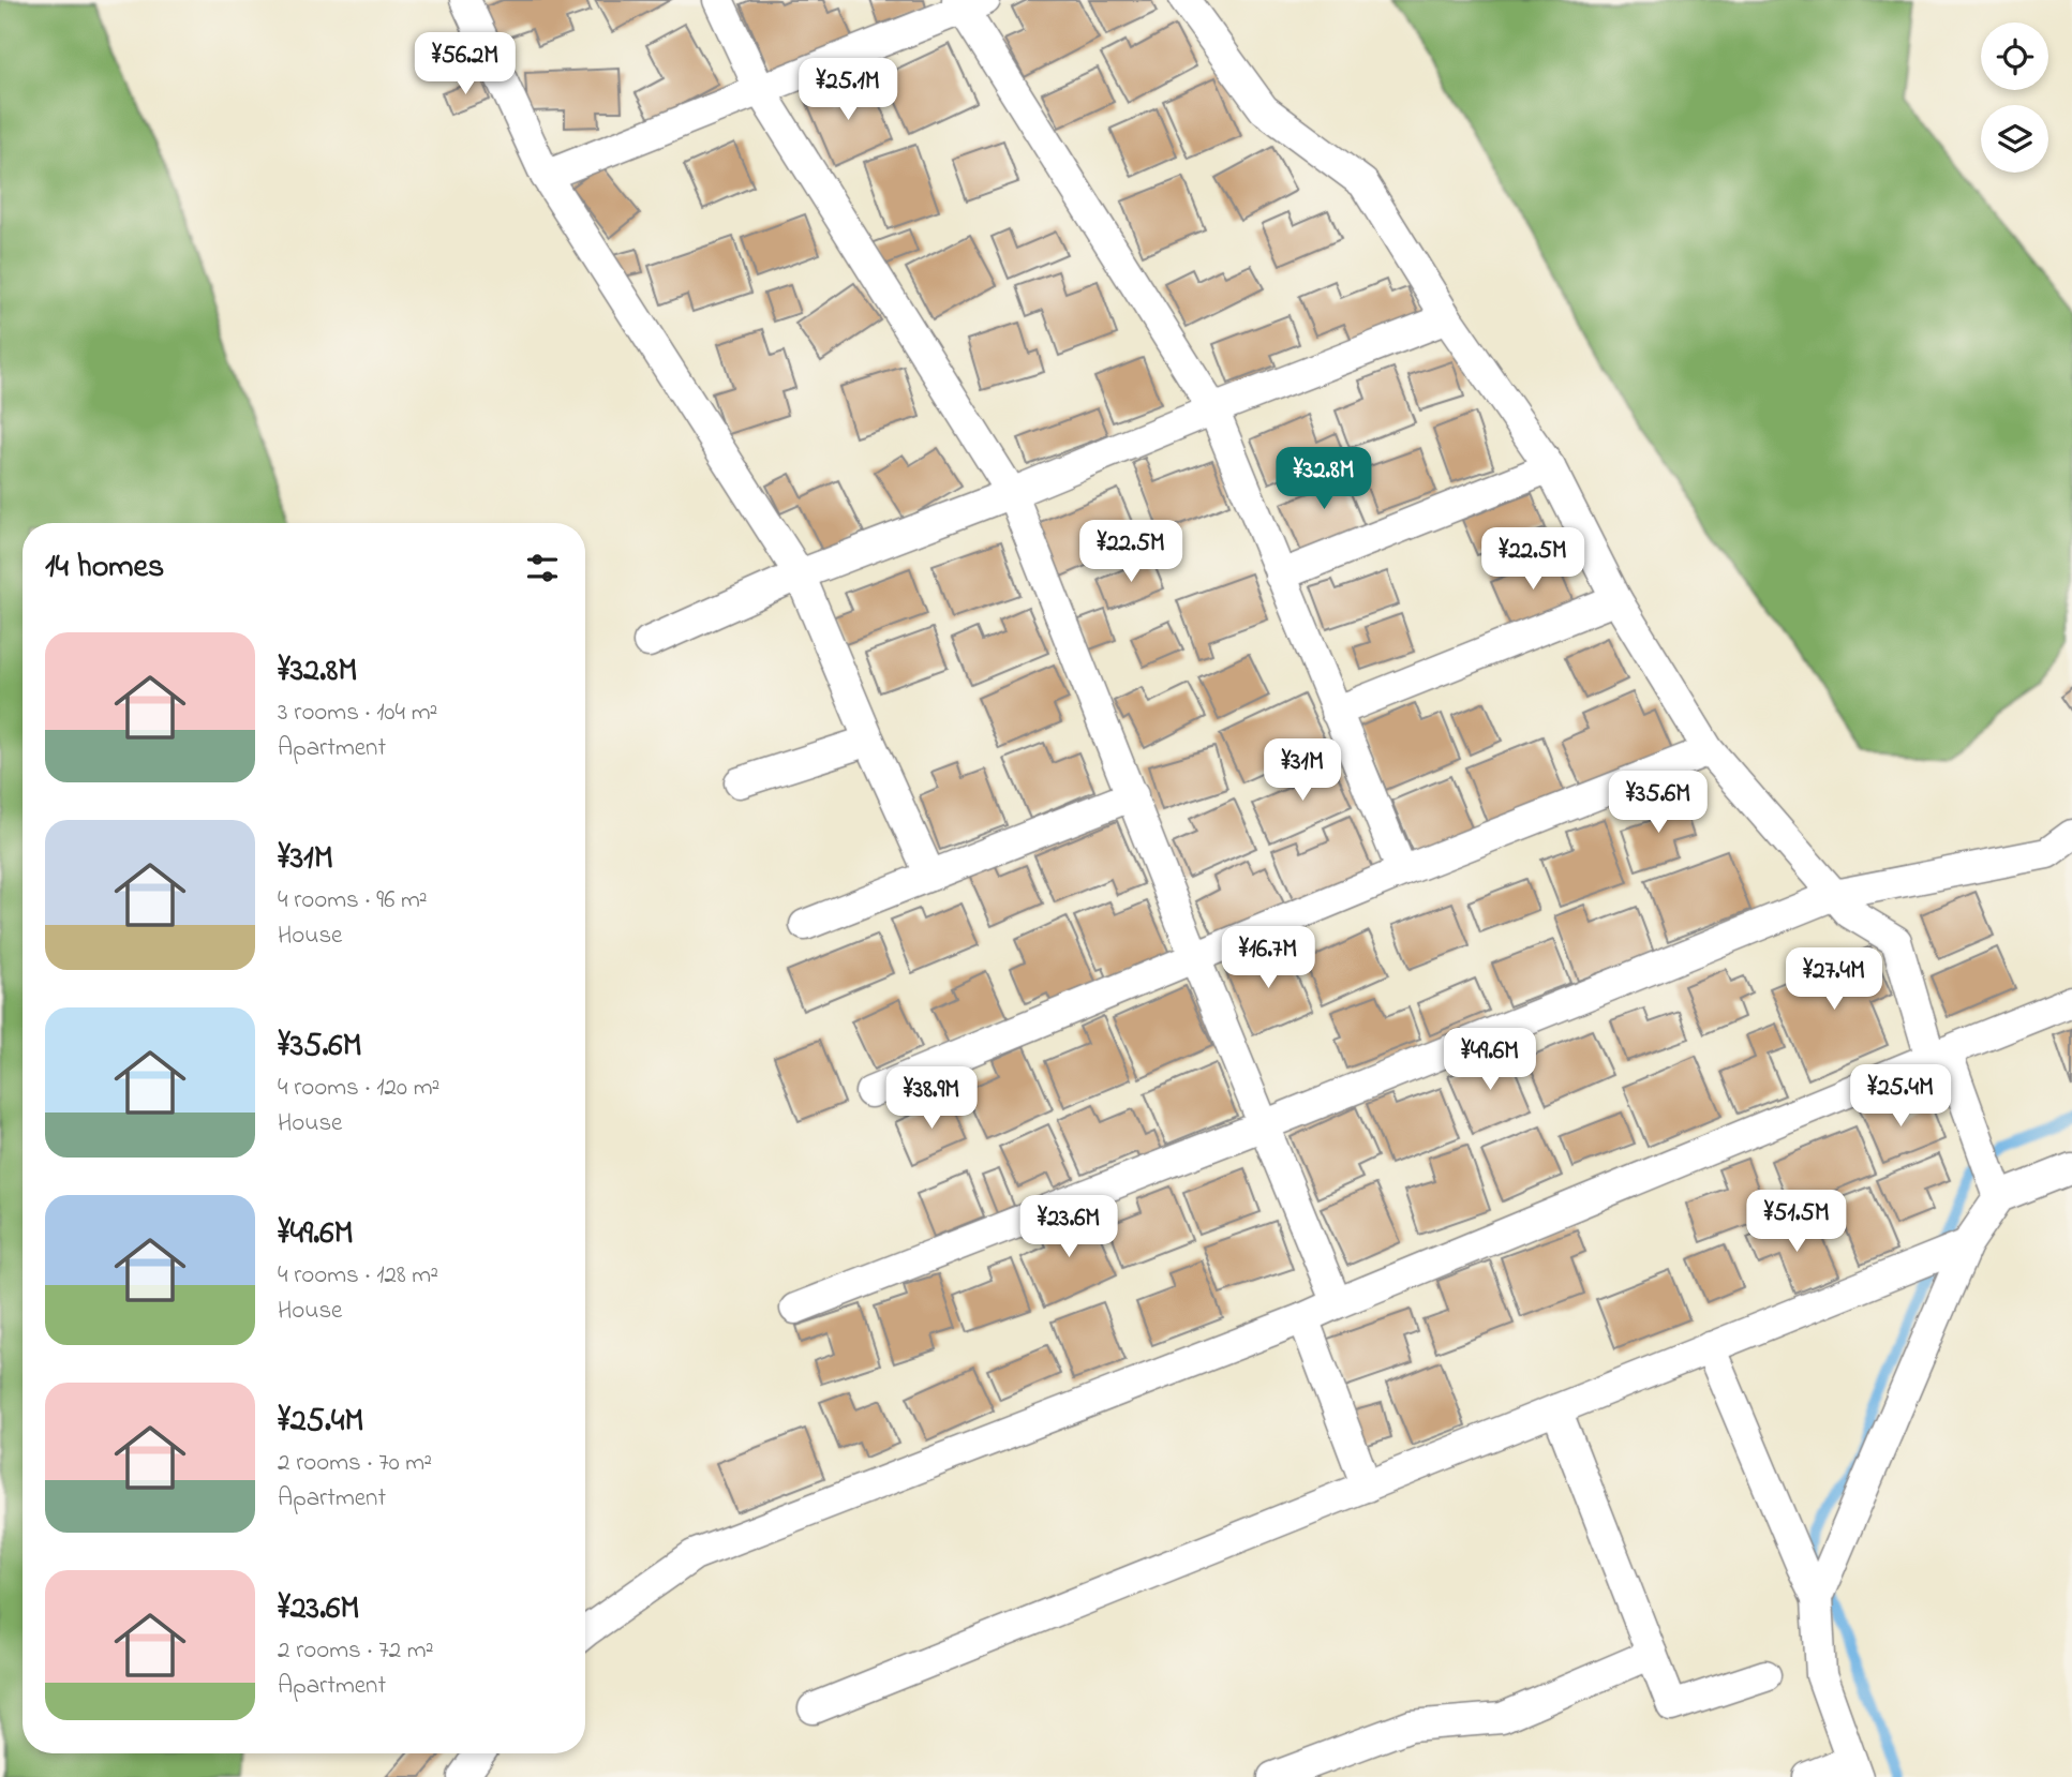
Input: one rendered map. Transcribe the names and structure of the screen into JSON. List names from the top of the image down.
{
  "page": {
    "price": [
      "¥56.2M",
      "¥25.1M",
      "¥32.8M",
      "¥22.5M",
      "¥22.5M",
      "¥31M",
      "¥35.6M",
      "¥16.7M",
      "¥27.4M",
      "¥49.6M",
      "¥25.4M",
      "¥38.9M",
      "¥51.5M",
      "¥23.6M"
    ],
    "heading": "14 homes",
    "list": [
      {
        "name": "¥32.8M",
        "note": "3 rooms · 104 m² · Apartment"
      },
      {
        "name": "¥31M",
        "note": "4 rooms · 96 m² · House"
      },
      {
        "name": "¥35.6M",
        "note": "4 rooms · 120 m² · House"
      },
      {
        "name": "¥49.6M",
        "note": "4 rooms · 128 m² · House"
      },
      {
        "name": "¥25.4M",
        "note": "2 rooms · 70 m² · Apartment"
      },
      {
        "name": "¥23.6M",
        "note": "2 rooms · 72 m² · Apartment"
      }
    ]
  }
}
